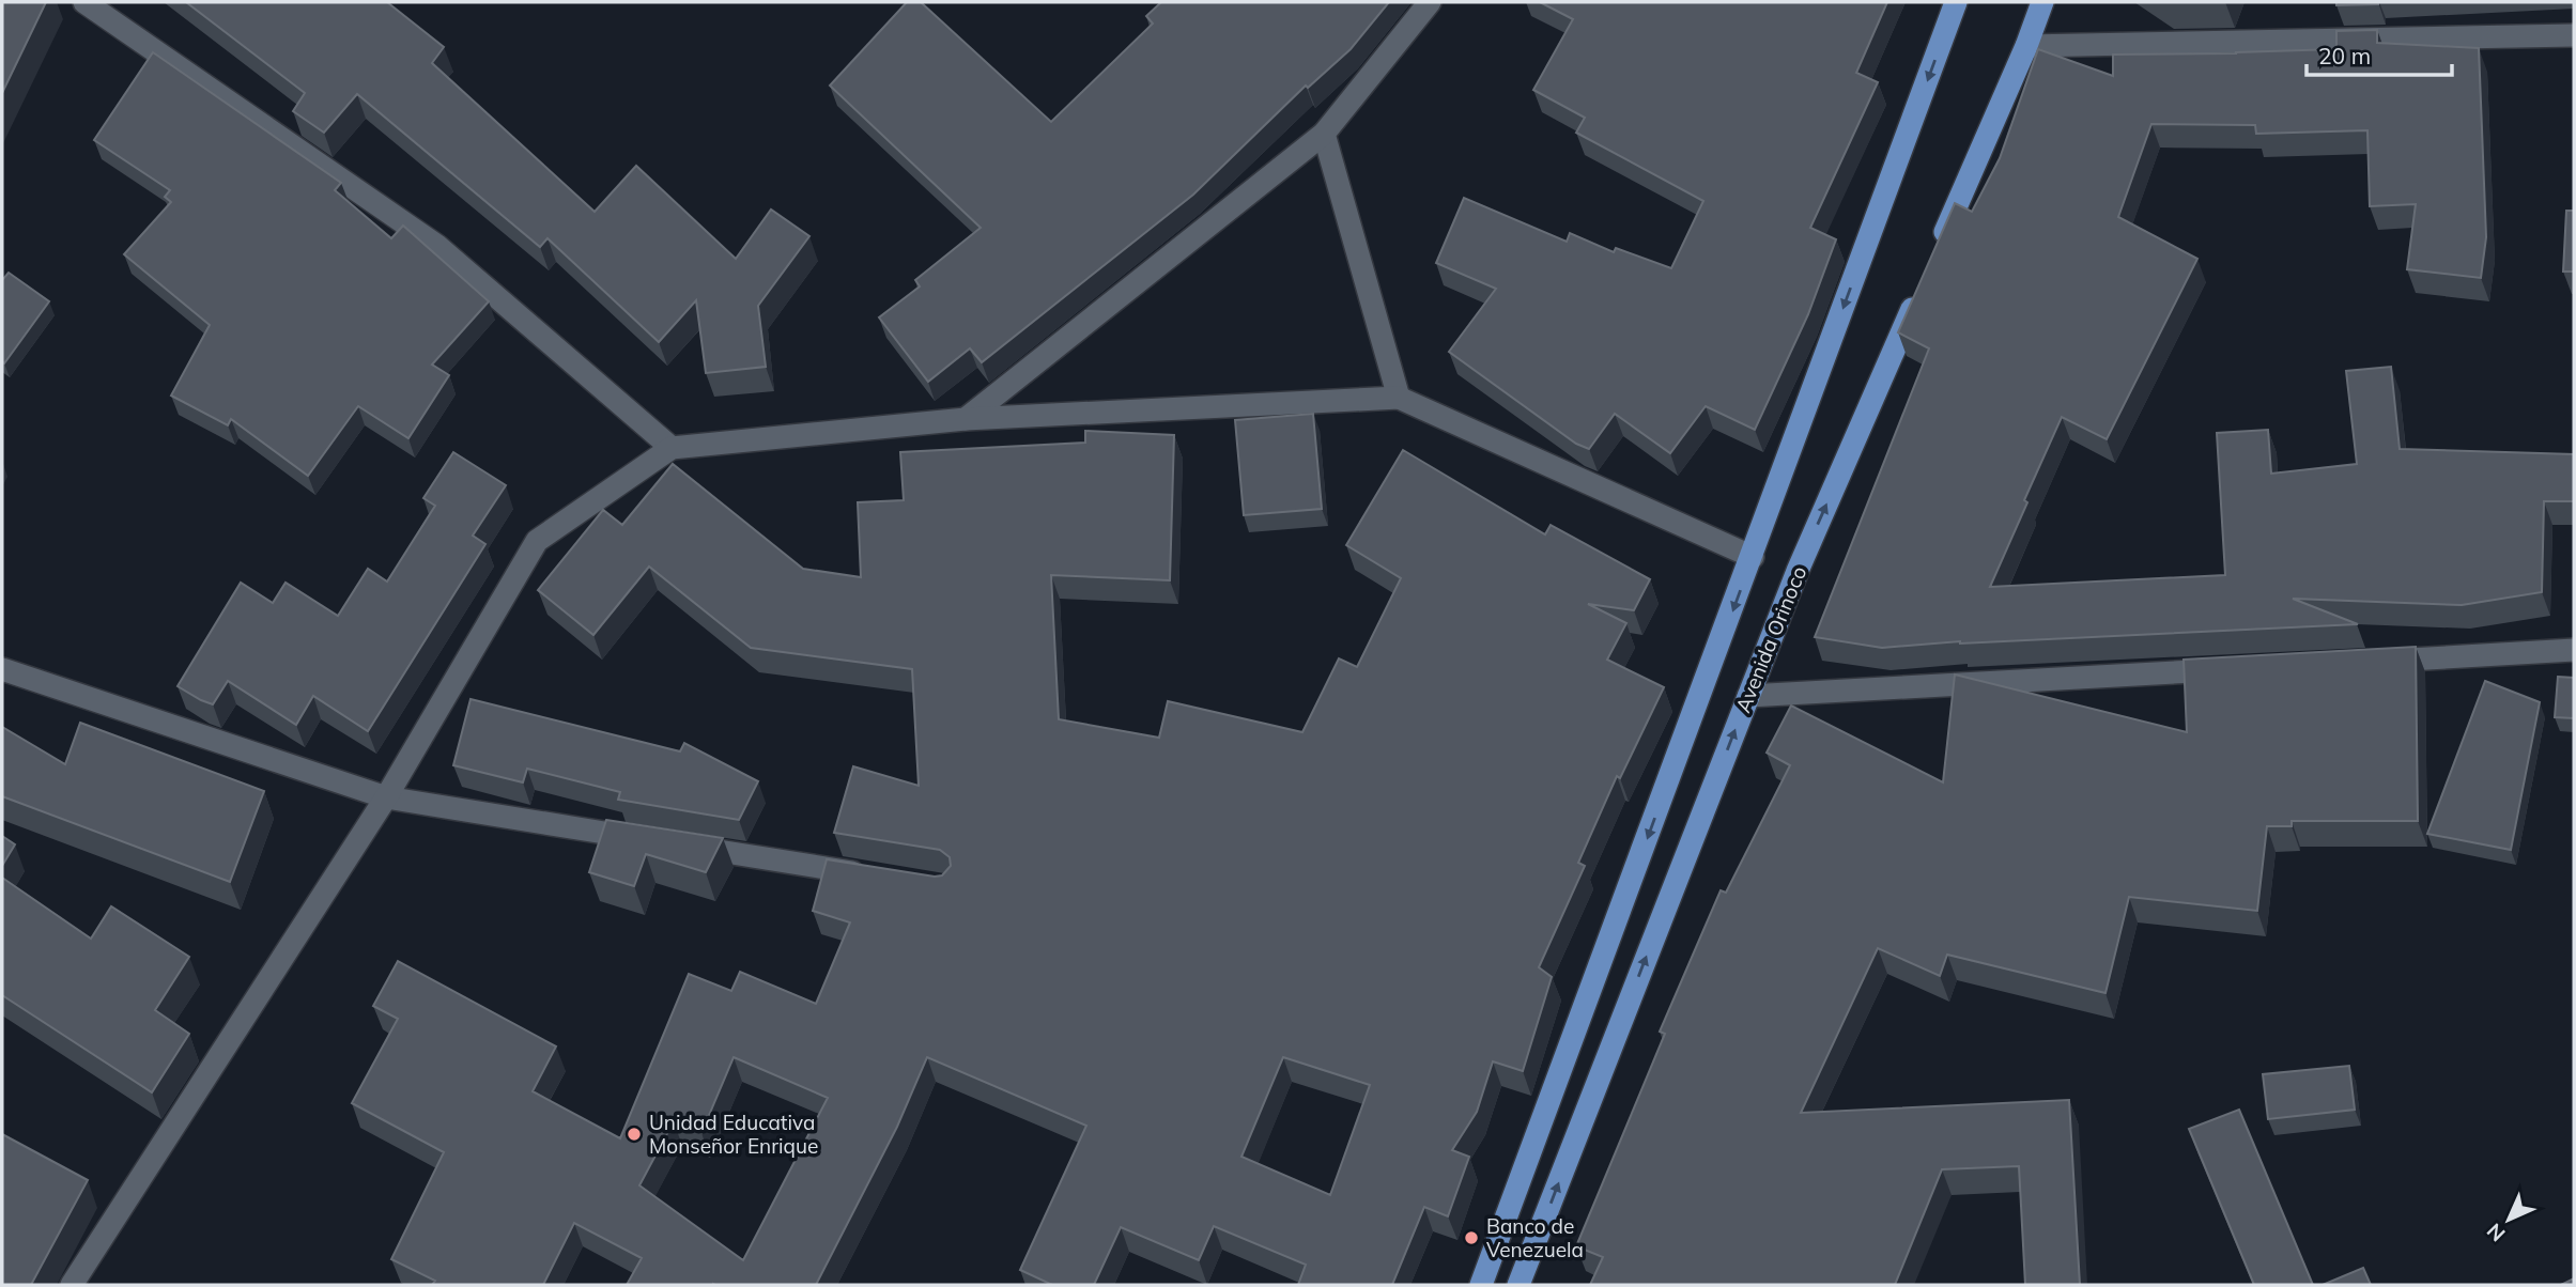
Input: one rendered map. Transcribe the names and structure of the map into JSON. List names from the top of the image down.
{
  "streets": {
    "main road": ["Avenida Orinoco"]
  },
  "places": ["Unidad Educativa Monseñor Enrique", "Banco de Venezuela"],
  "scale_bar": "20 m",
  "north": "bottom left"
}
